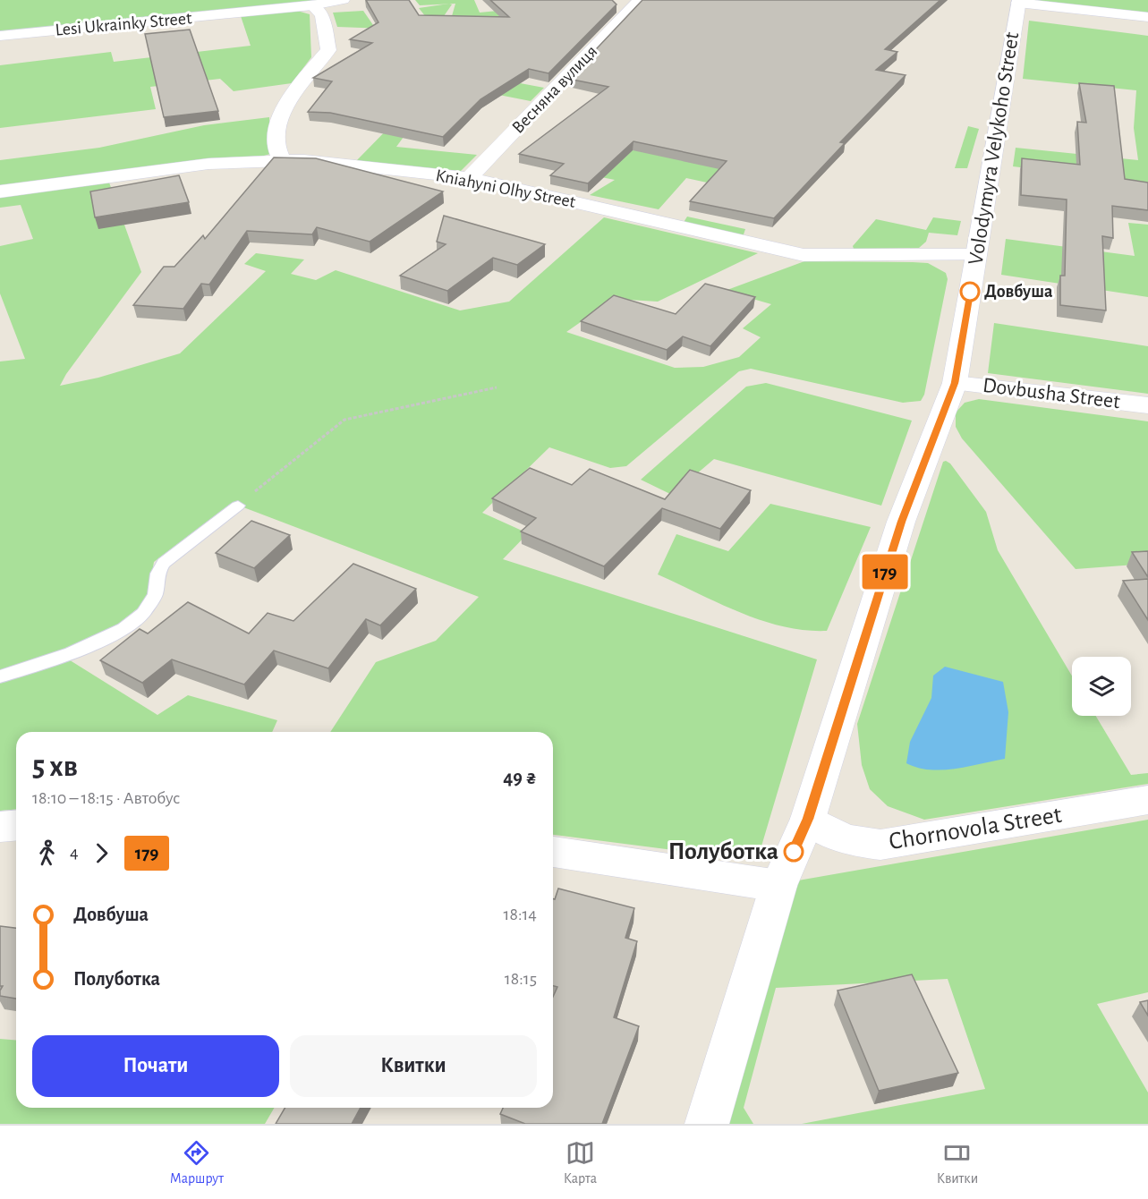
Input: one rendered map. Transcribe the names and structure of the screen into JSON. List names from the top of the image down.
{
  "streets": {
    "street": [
      "Lesi Ukrainky Street",
      "Весняна вулиця",
      "Volodymyra Velykoho Street",
      "Kniahyni Olhy Street",
      "Dovbusha Street",
      "Chornovola Street"
    ]
  },
  "crossings": [
    ["Весняна вулиця", "Kniahyni Olhy Street"],
    ["Volodymyra Velykoho Street", "Kniahyni Olhy Street"],
    ["Volodymyra Velykoho Street", "Dovbusha Street"],
    ["Volodymyra Velykoho Street", "Chornovola Street"]
  ],
  "places": ["Довбуша", "Полуботка"],
  "lines": ["bus line 179"],
  "page": {
    "on_map": "179",
    "heading": ["5 хв", "18:10 – 18:15 · Автобус", "49 ₴"],
    "legs": ["4", "179"],
    "list": [
      {
        "name": "Довбуша",
        "value": "18:14"
      },
      {
        "name": "Полуботка",
        "value": "18:15"
      }
    ],
    "buttons": ["Почати", "Квитки"],
    "tabs": ["Маршрут", "Карта", "Квитки"]
  }
}
